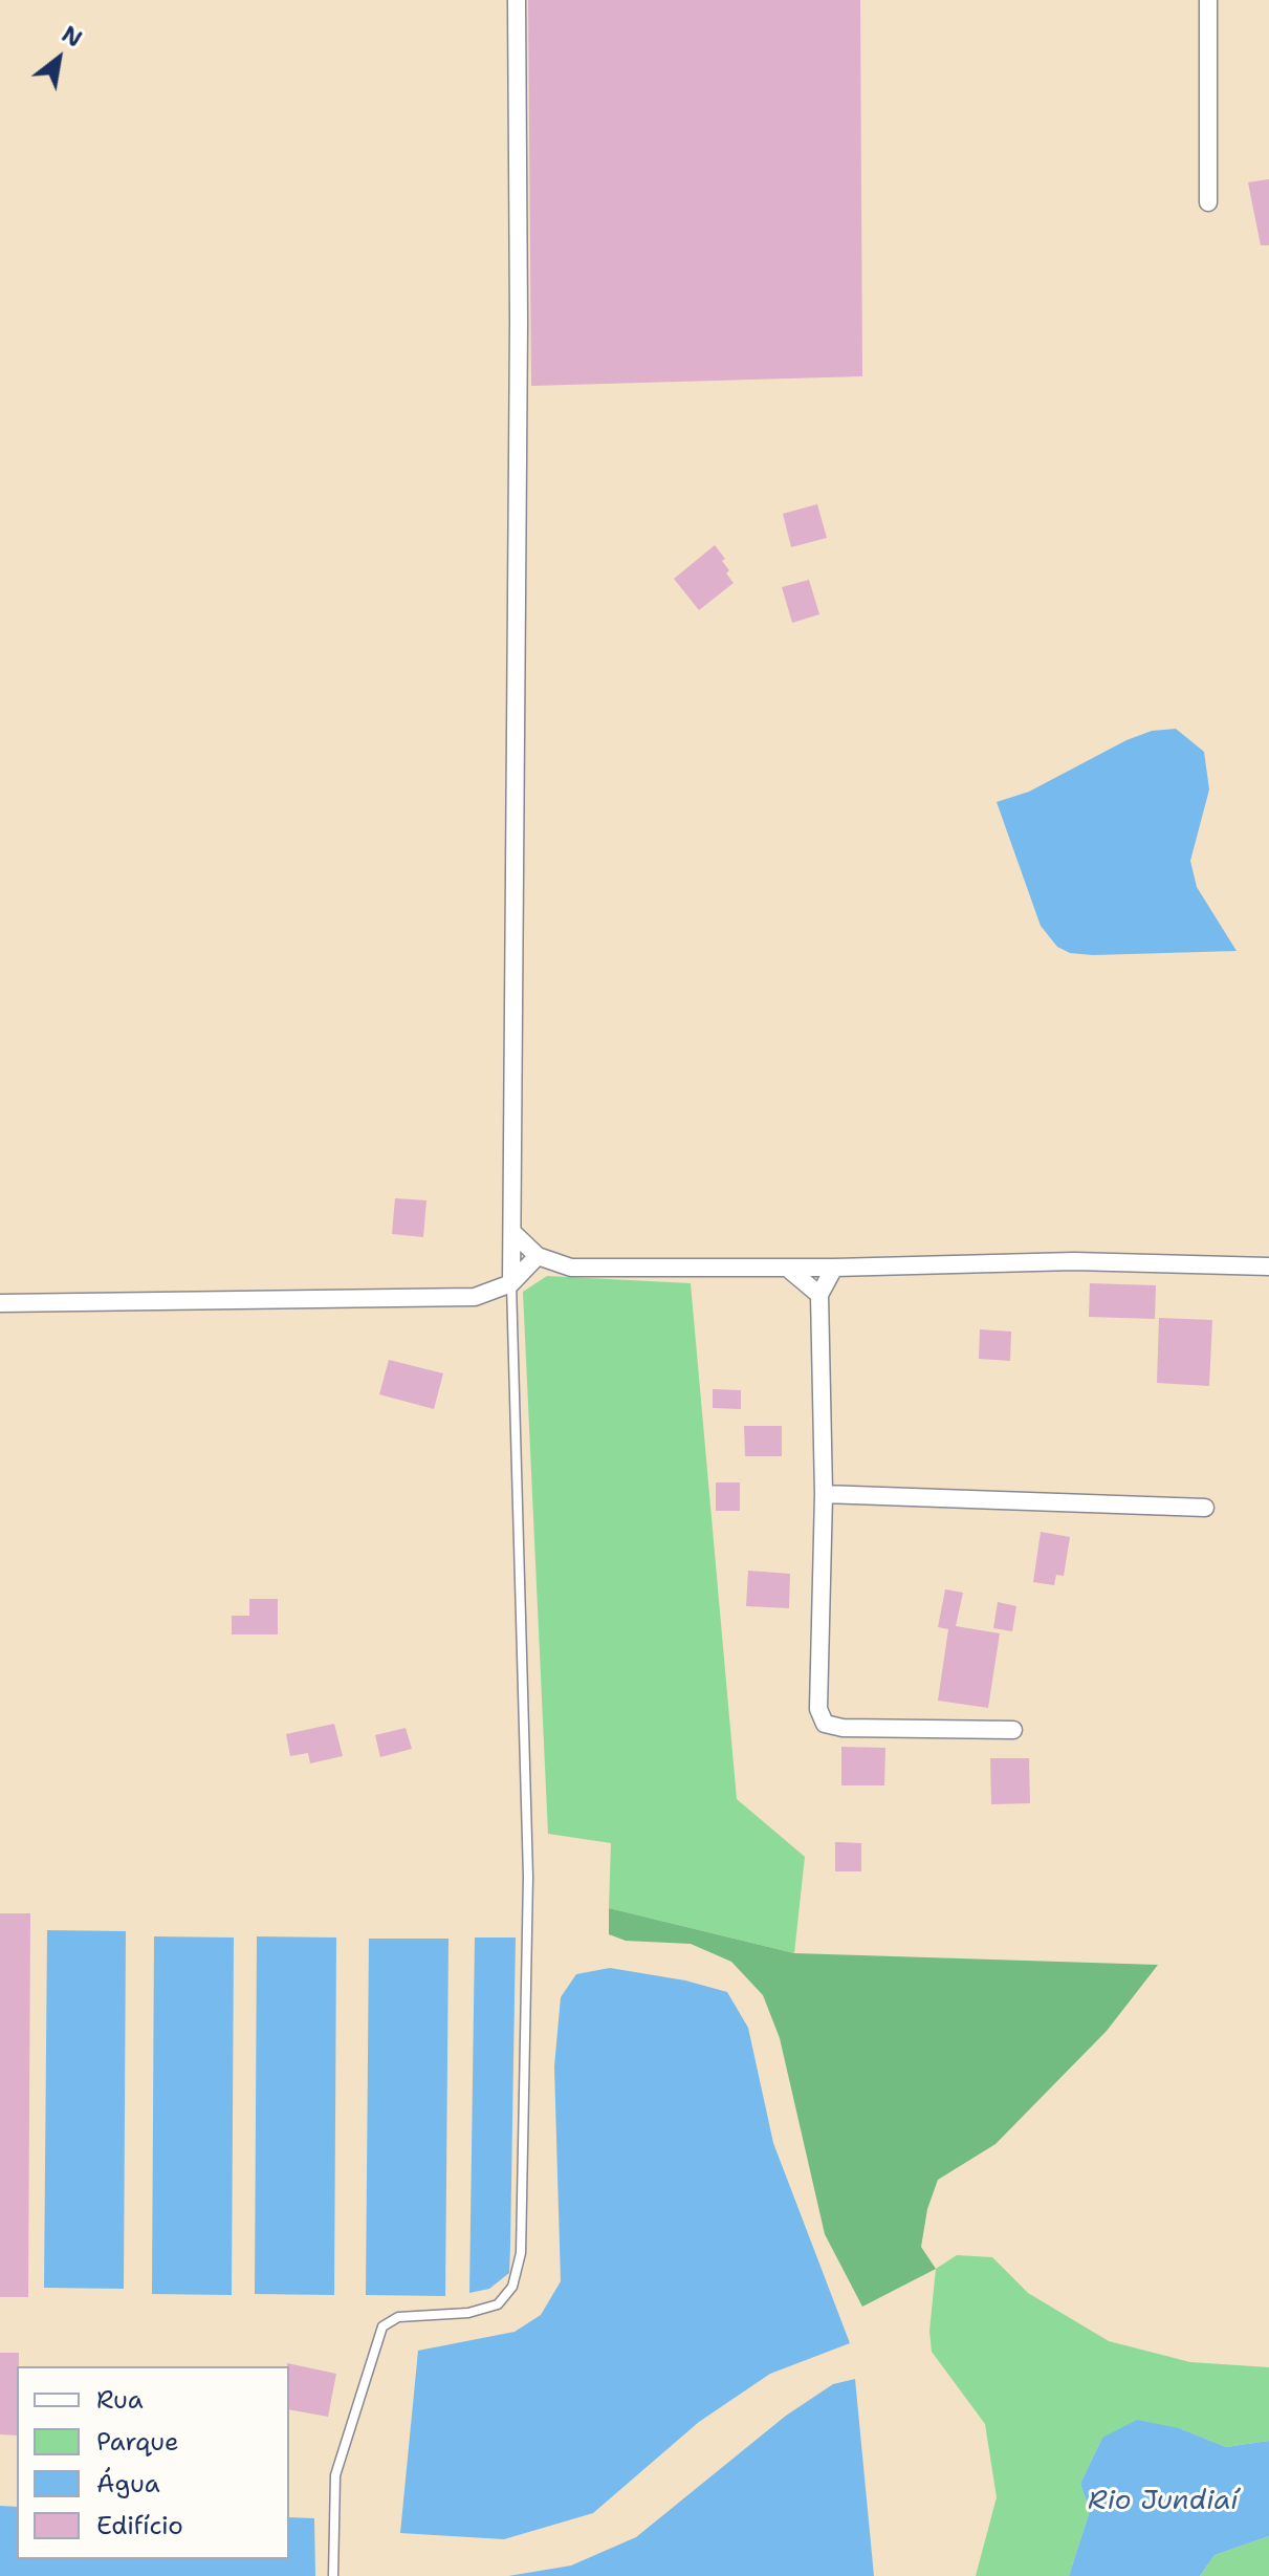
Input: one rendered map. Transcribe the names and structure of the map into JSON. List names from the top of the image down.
{
  "water": ["Rio Jundiaí"],
  "legend": [
    "Rua",
    "Parque",
    "Água",
    "Edifício"
  ],
  "north": "top right"
}
